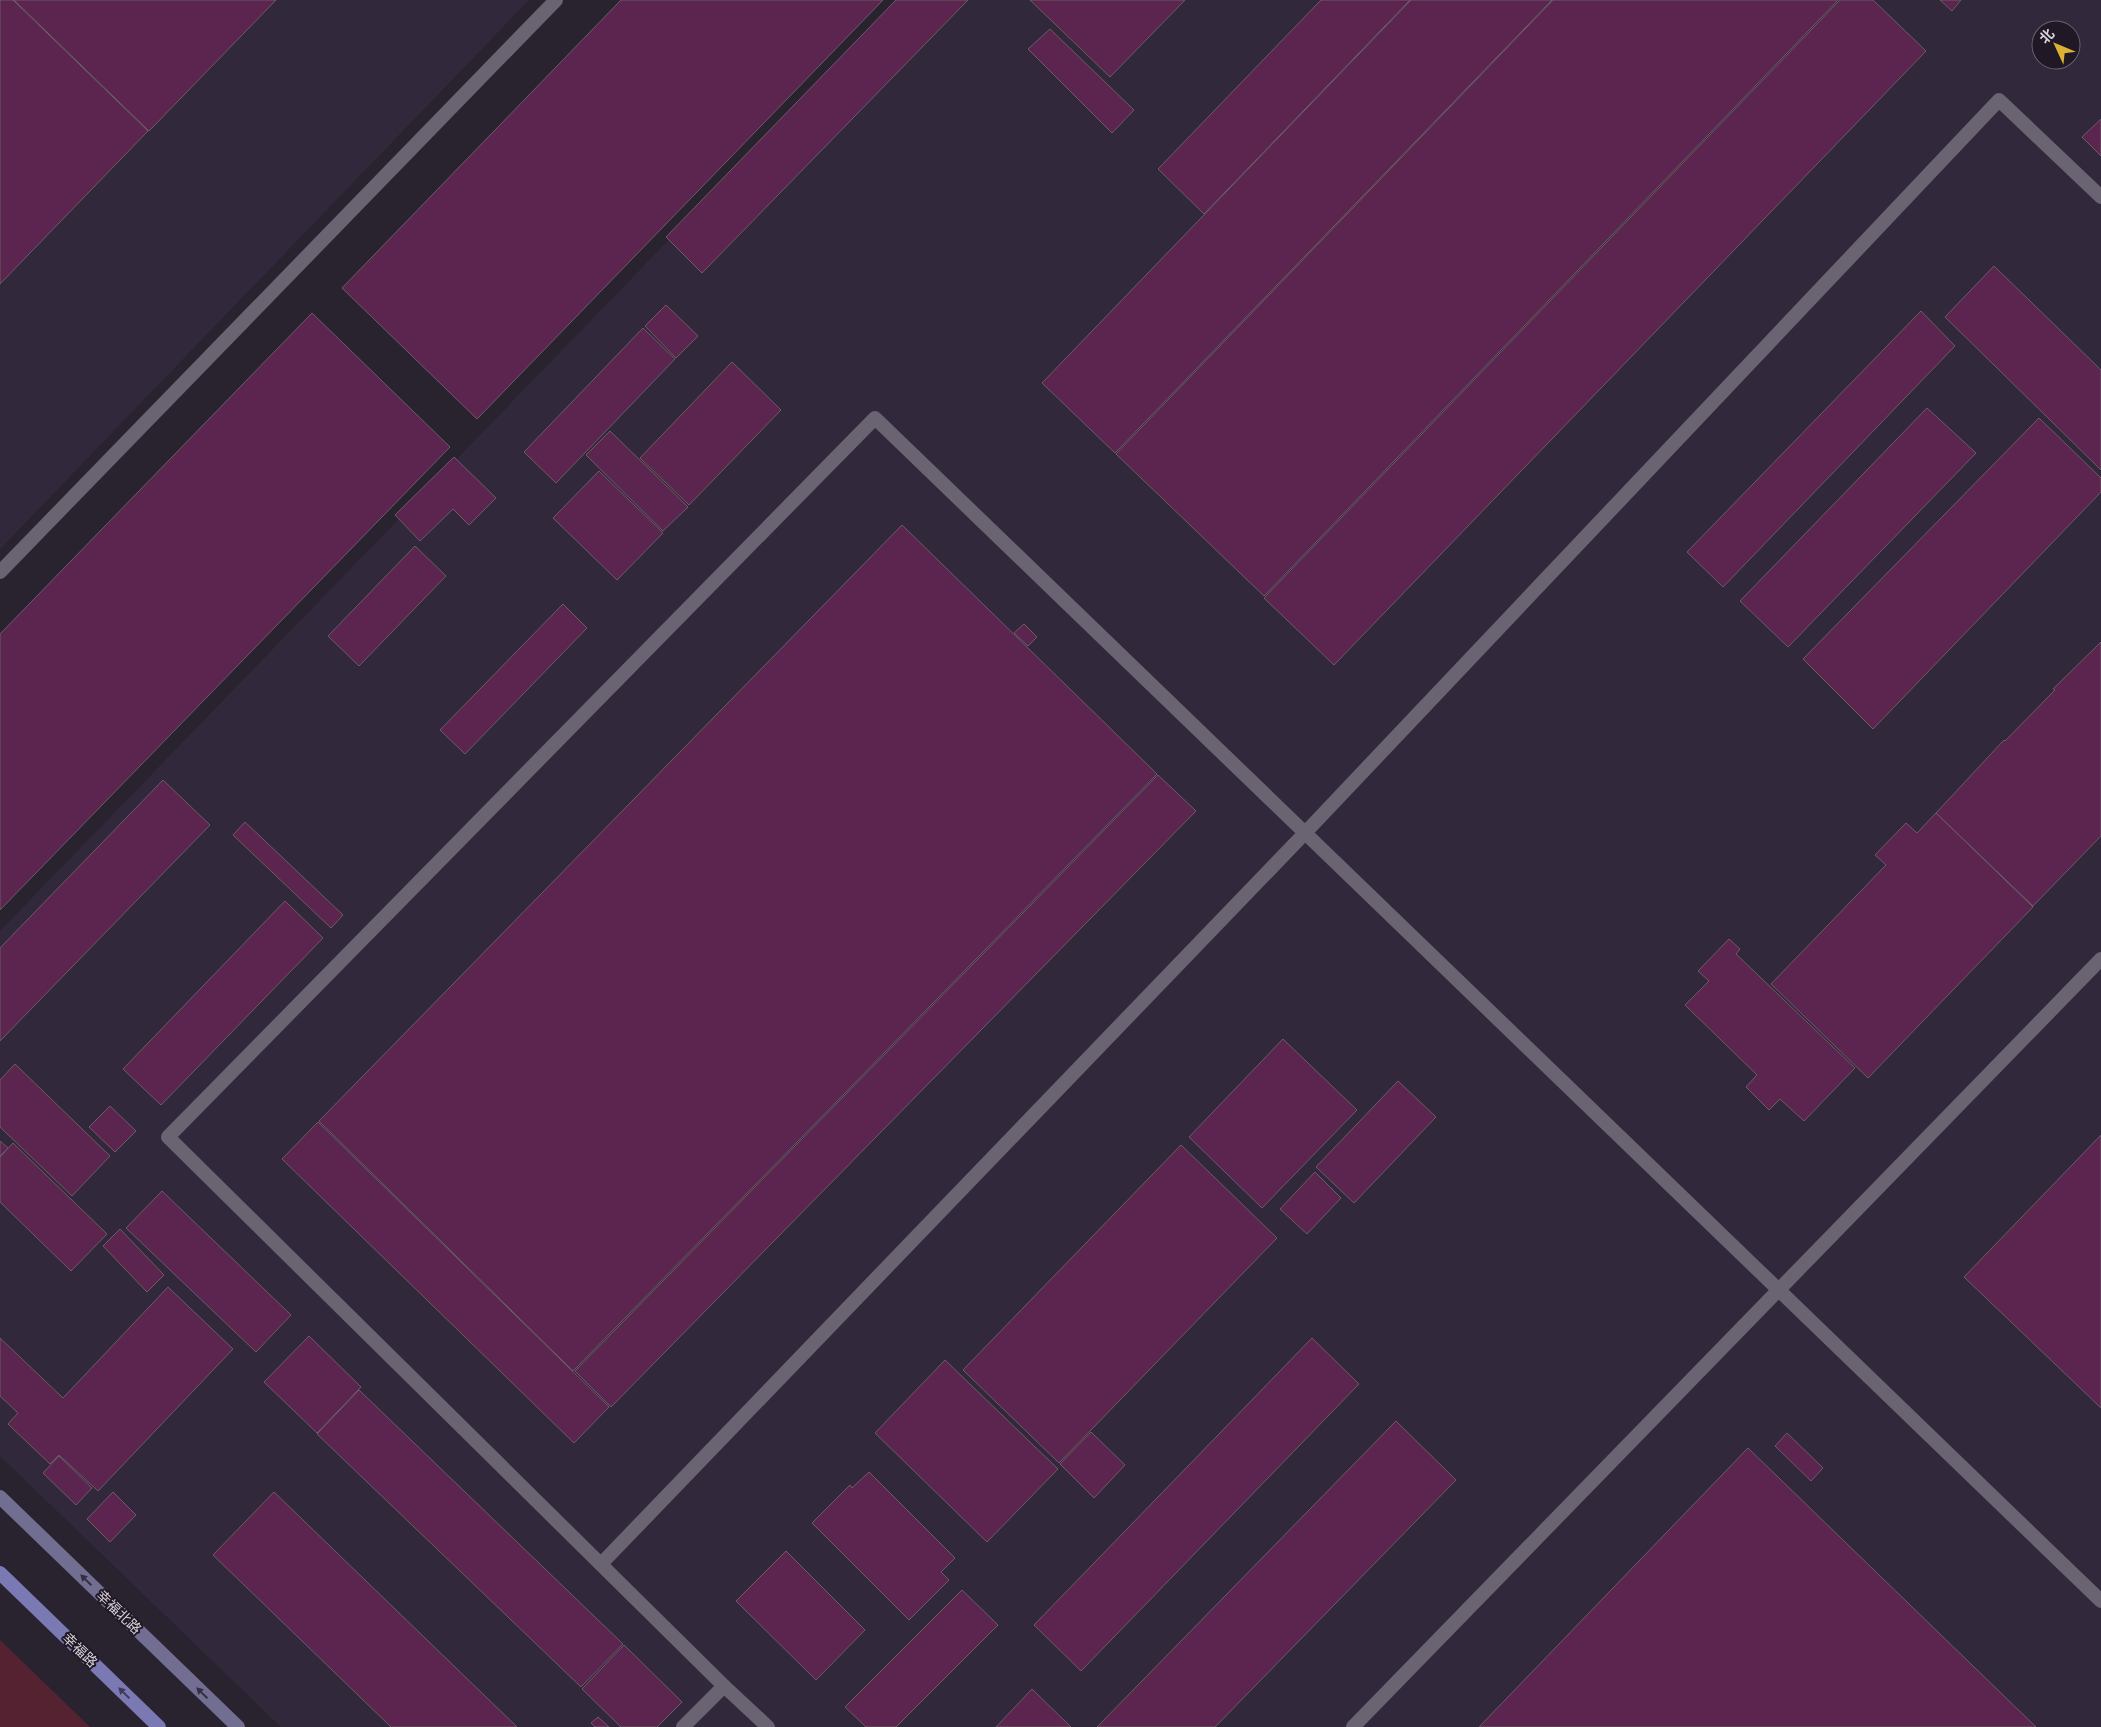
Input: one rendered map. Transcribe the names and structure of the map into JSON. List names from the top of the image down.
{
  "streets": {
    "main road": ["幸福北路", "幸福路"]
  },
  "one_way": ["幸福北路", "幸福路"],
  "north": "top left"
}
